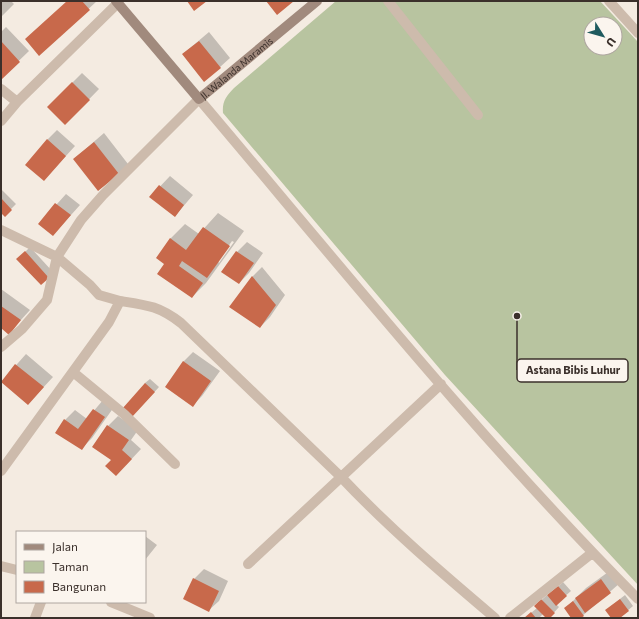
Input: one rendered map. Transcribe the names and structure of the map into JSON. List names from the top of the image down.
{
  "streets": {
    "street": ["Jl. Walanda Maramis"]
  },
  "places": ["Astana Bibis Luhur"],
  "legend": ["Jalan", "Taman", "Bangunan"],
  "north": "bottom right"
}
